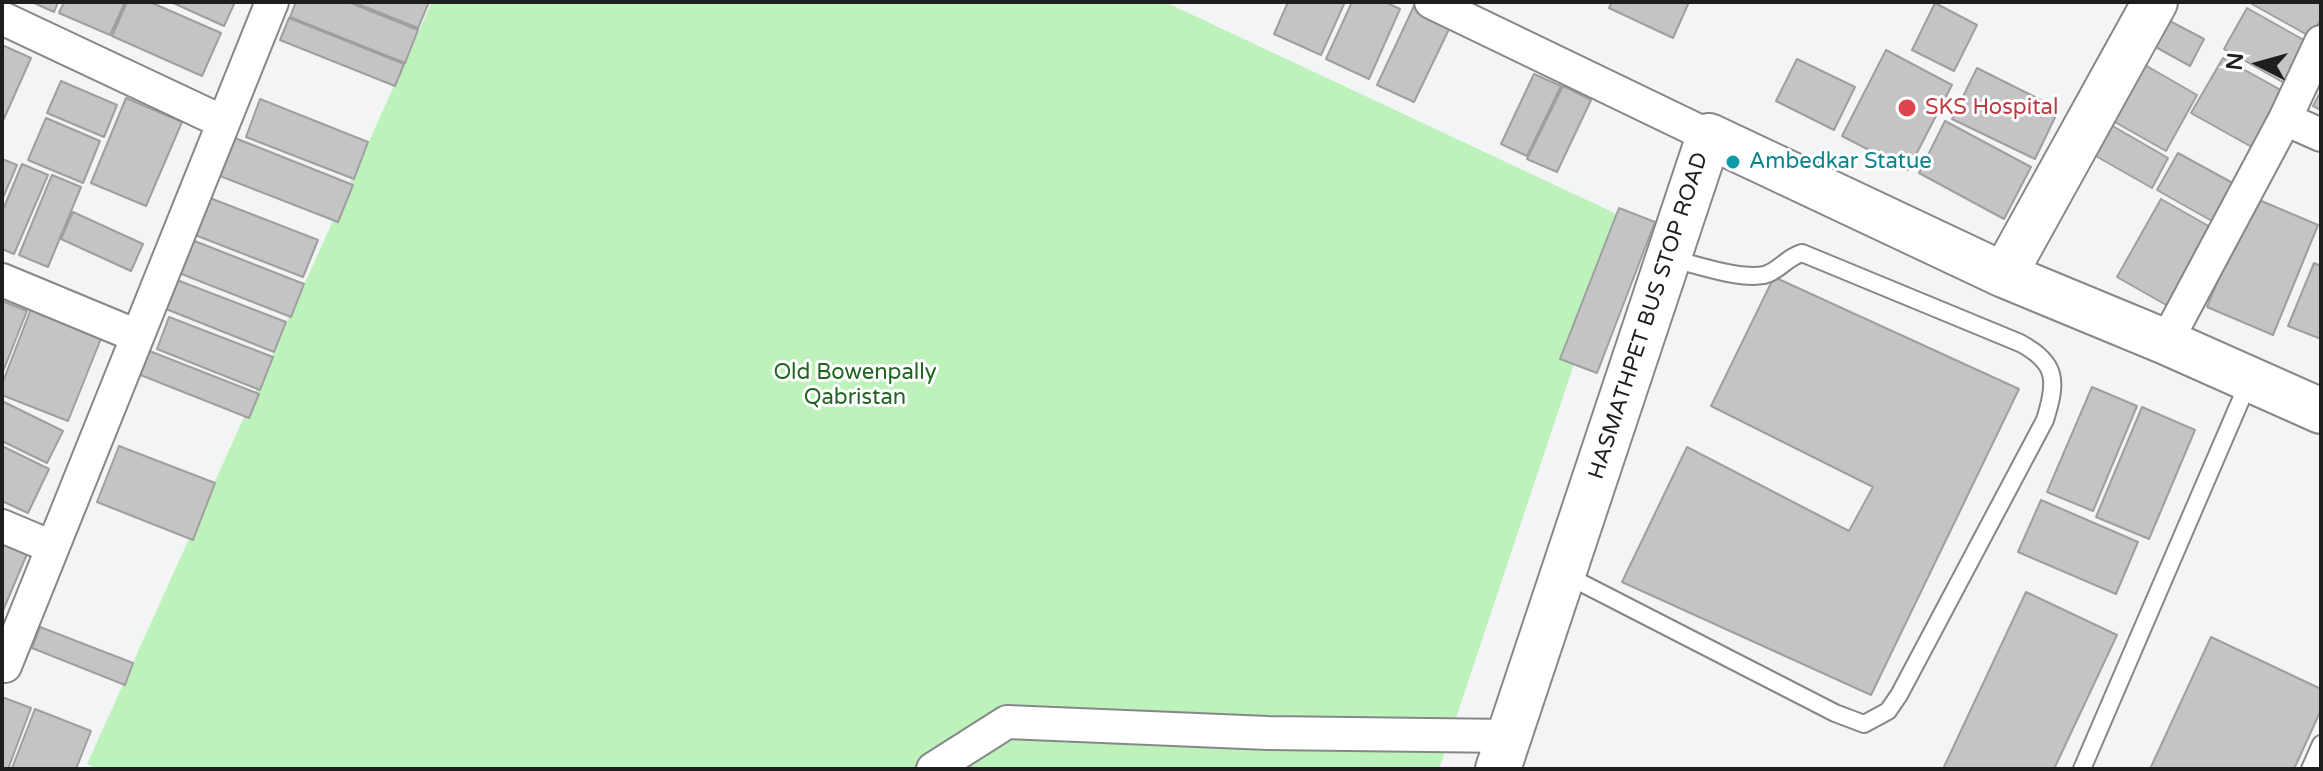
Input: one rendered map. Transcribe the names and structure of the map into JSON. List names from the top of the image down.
{
  "streets": {
    "street": ["HASMATHPET BUS STOP ROAD"]
  },
  "parks": ["Old Bowenpally Qabristan"],
  "places": ["SKS Hospital", "Ambedkar Statue"],
  "north": "left"
}
